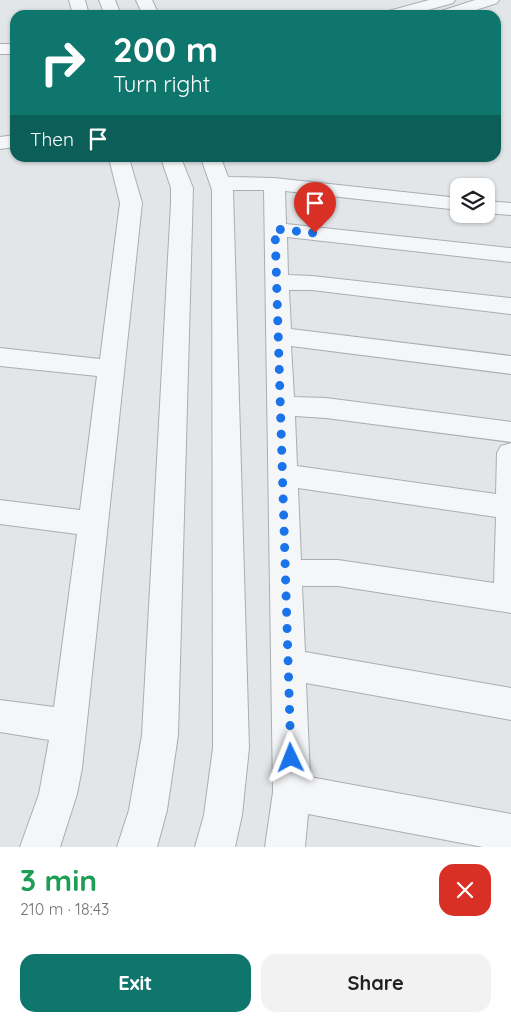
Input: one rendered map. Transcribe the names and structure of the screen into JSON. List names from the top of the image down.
{
  "page": {
    "turn": ["200 m", "Turn right"],
    "then": "Then",
    "heading": ["3 min", "210 m · 18:43"],
    "buttons": ["Exit", "Share"]
  }
}
